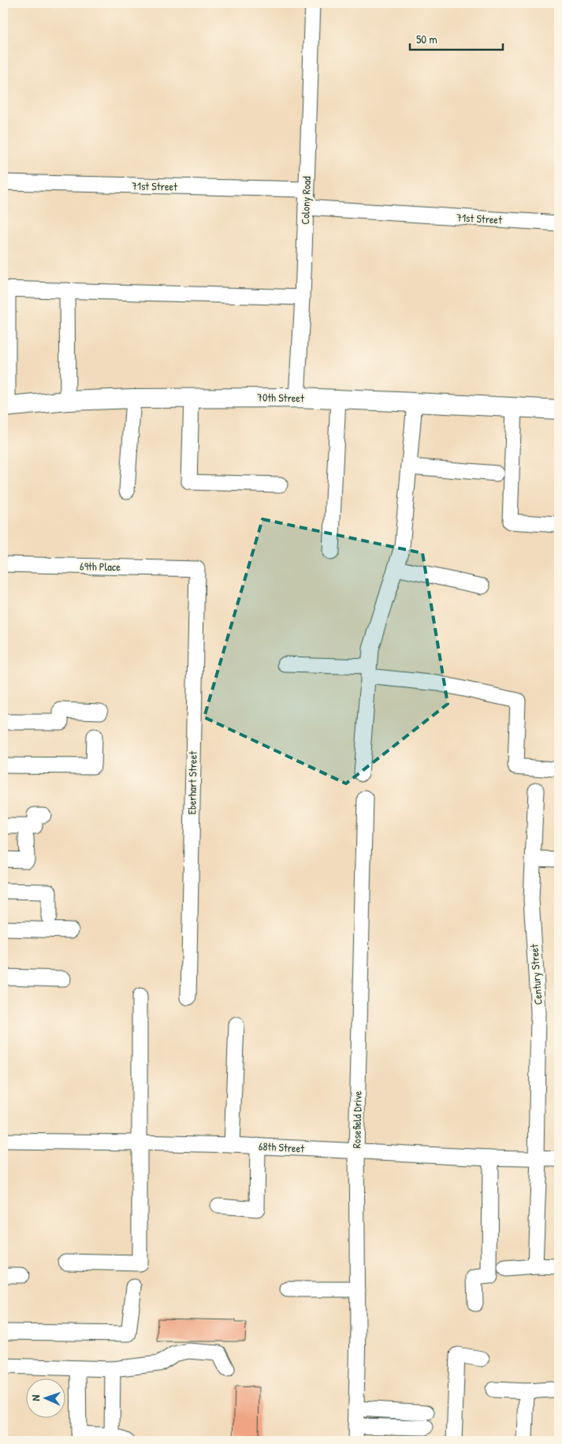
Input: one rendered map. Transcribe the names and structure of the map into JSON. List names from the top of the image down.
{
  "streets": {
    "main road": ["70th Street"],
    "street": [
      "71st Street",
      "Colony Road",
      "69th Place",
      "Eberhart Street",
      "Century Street",
      "Rosefield Drive",
      "68th Street"
    ]
  },
  "crossings": [
    ["71st Street", "Colony Road"],
    ["Colony Road", "70th Street"],
    ["69th Place", "Eberhart Street"],
    ["Century Street", "68th Street"],
    ["Rosefield Drive", "68th Street"]
  ],
  "scale_bar": "50 m",
  "north": "left"
}
